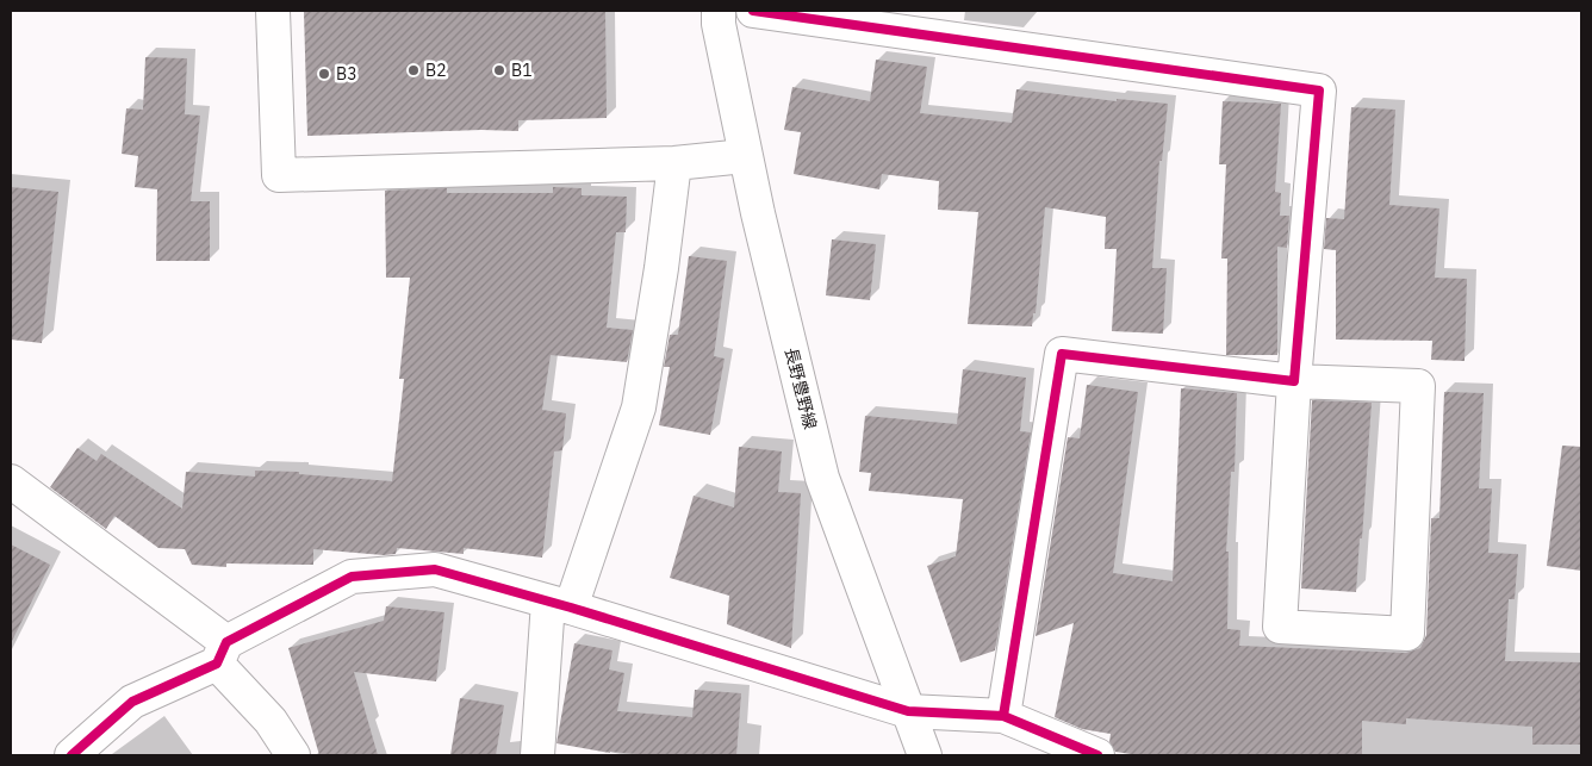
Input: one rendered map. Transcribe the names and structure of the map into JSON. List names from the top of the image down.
{
  "streets": {
    "street": ["長野豊野線"]
  },
  "places": ["B2", "B1", "B3"]
}
